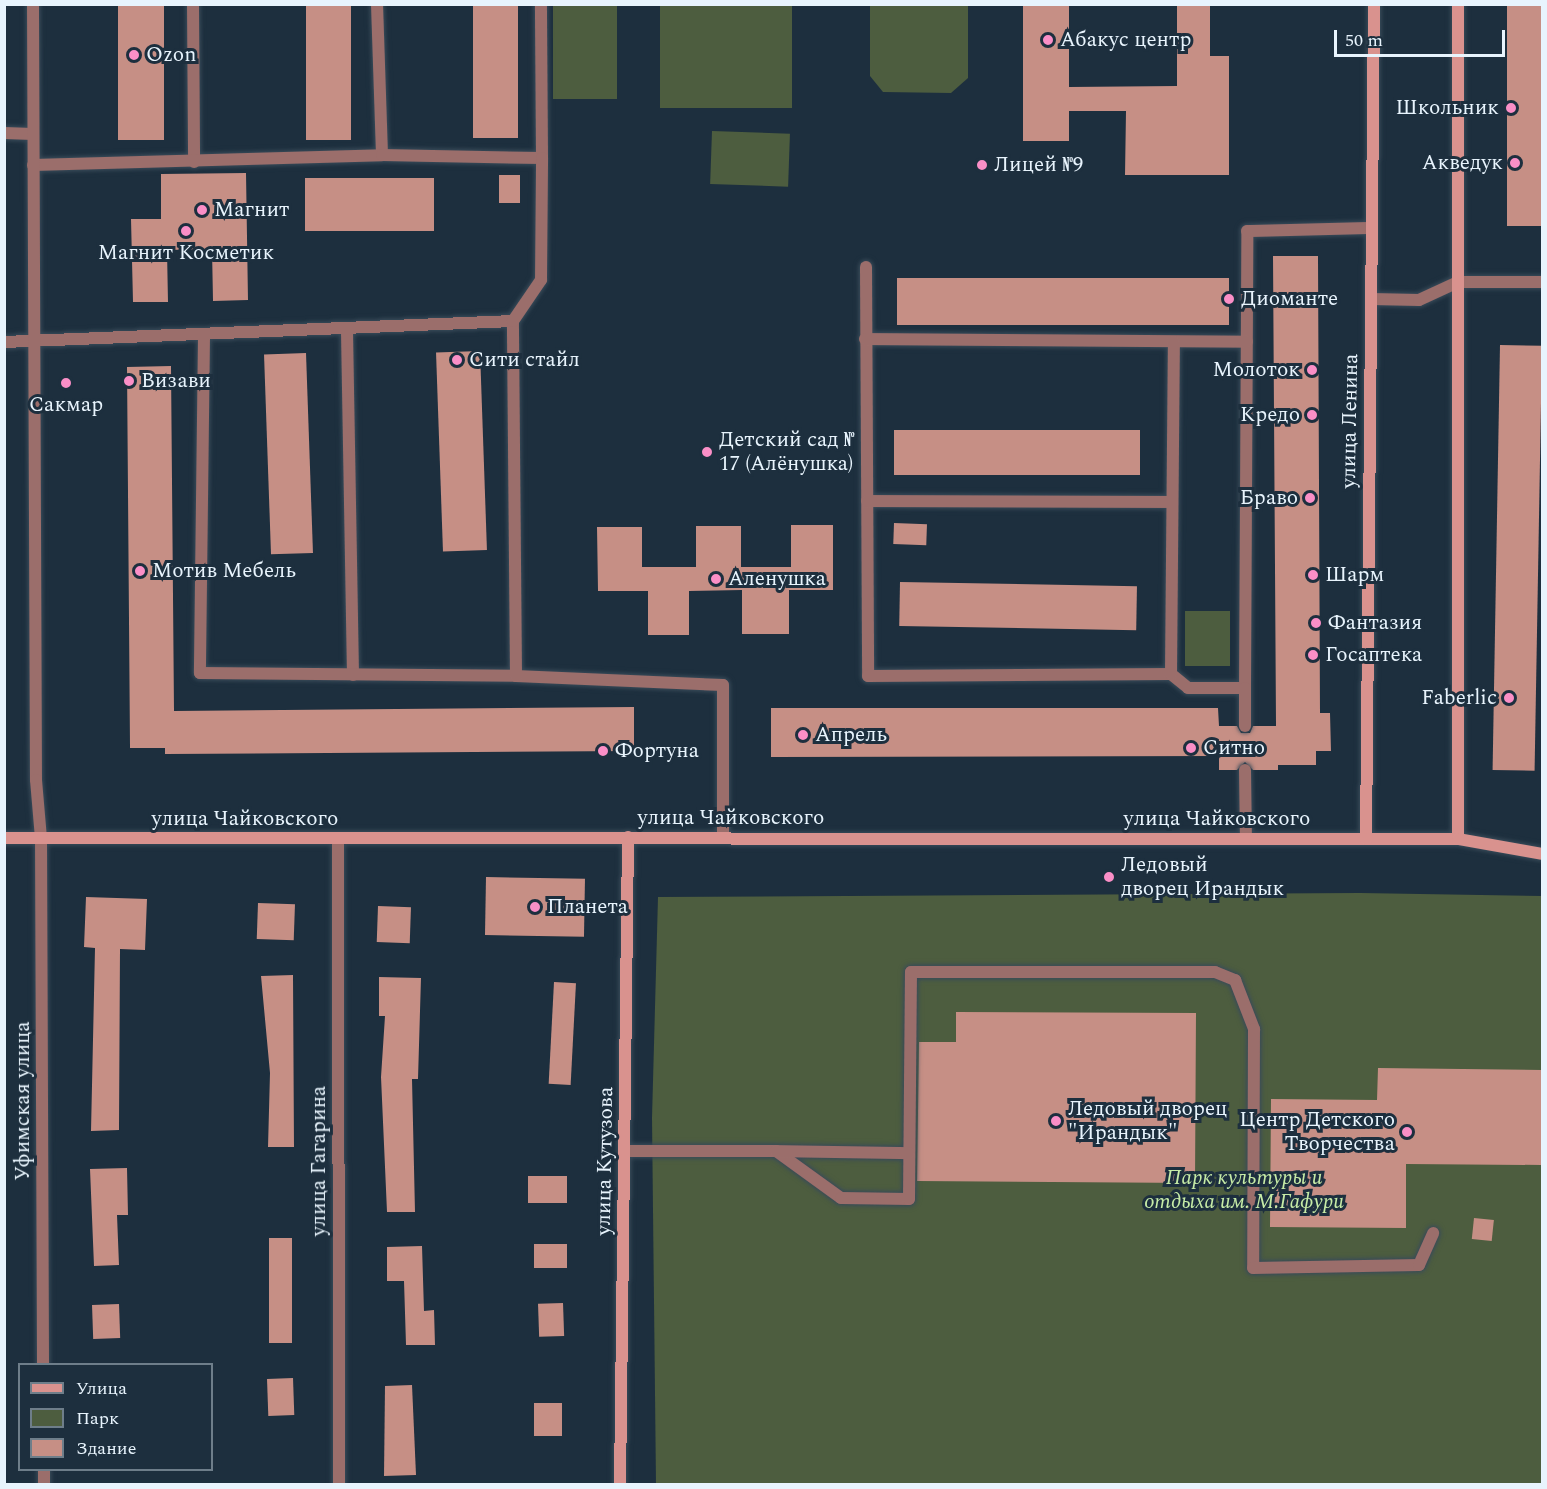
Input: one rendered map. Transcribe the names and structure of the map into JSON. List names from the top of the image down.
{
  "streets": {
    "main road": ["улица Ленина", "улица Чайковского", "улица Кутузова"],
    "street": ["Уфимская улица", "улица Гагарина"]
  },
  "crossings": [
    ["улица Ленина", "улица Чайковского"],
    ["улица Чайковского", "Уфимская улица"],
    ["улица Чайковского", "улица Гагарина"],
    ["улица Чайковского", "улица Кутузова"]
  ],
  "parks": ["Парк культуры и отдыха им. М.Гафури"],
  "places": [
    "Абакус центр",
    "Ozon",
    "Школьник",
    "Акведук",
    "Лицей №9",
    "Магнит",
    "Магнит Косметик",
    "Диоманте",
    "Сити стайл",
    "Молоток",
    "Визави",
    "Сакмар",
    "Кредо",
    "Детский сад № 17 (Алёнушка)",
    "Браво",
    "Мотив Мебель",
    "Шарм",
    "Аленушка",
    "Фантазия",
    "Госаптека",
    "Faberlic",
    "Апрель",
    "Ситно",
    "Фортуна",
    "Ледовый дворец Ирандык",
    "Планета",
    "Ледовый дворец \"Ирандык\"",
    "Центр Детского Творчества"
  ],
  "legend": ["Улица", "Парк", "Здание"],
  "scale_bar": "50 m"
}
